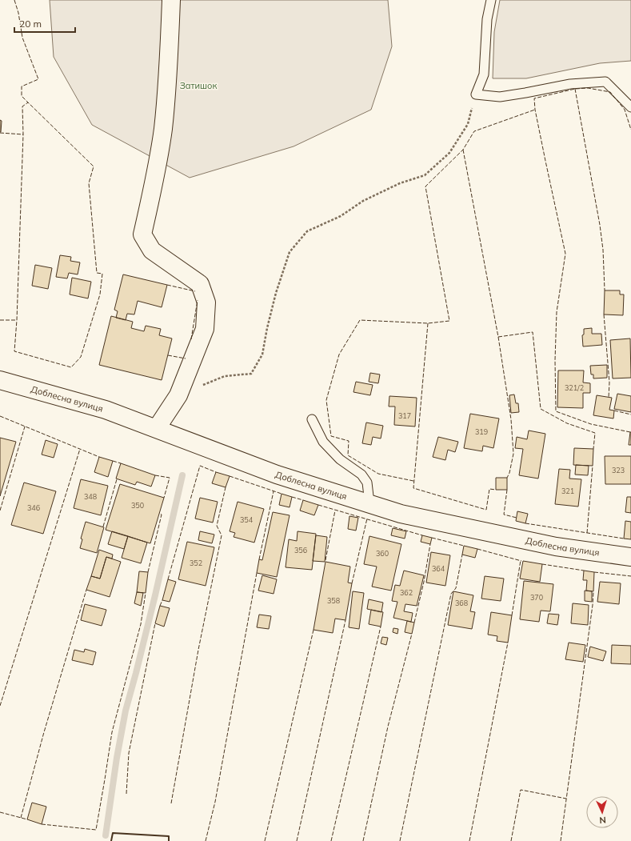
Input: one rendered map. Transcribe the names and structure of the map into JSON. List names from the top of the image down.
{
  "streets": {
    "street": ["Доблесна вулиця"]
  },
  "parks": ["Затишок"],
  "house_numbers": [
    "321/2",
    "317",
    "319",
    "323",
    "321",
    "348",
    "350",
    "346",
    "354",
    "356",
    "360",
    "352",
    "364",
    "362",
    "370",
    "358",
    "368"
  ],
  "scale_bar": "20 m",
  "north": "bottom"
}
